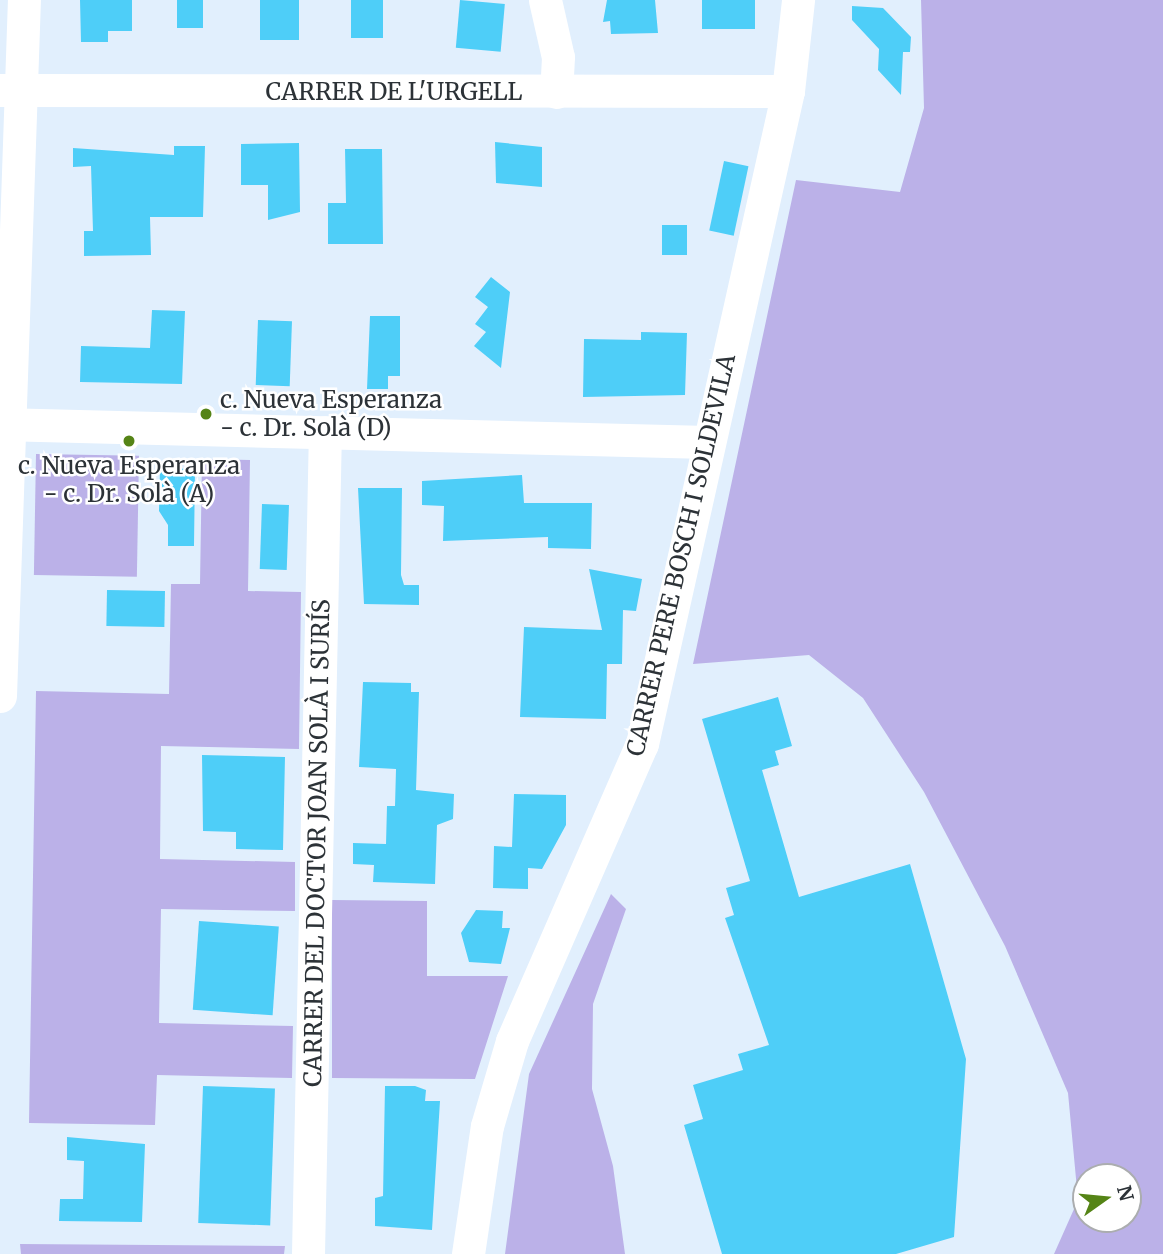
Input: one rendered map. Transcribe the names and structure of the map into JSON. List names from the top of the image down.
{
  "streets": {
    "street": ["CARRER DE L'URGELL", "CARRER PERE BOSCH I SOLDEVILA", "CARRER DEL DOCTOR JOAN SOLÀ I SURÍS"]
  },
  "crossings": [
    ["CARRER DE L'URGELL", "CARRER PERE BOSCH I SOLDEVILA"]
  ],
  "places": ["c. Nueva Esperanza - c. Dr. Solà (D)", "c. Nueva Esperanza - c. Dr. Solà (A)"],
  "north": "right"
}
